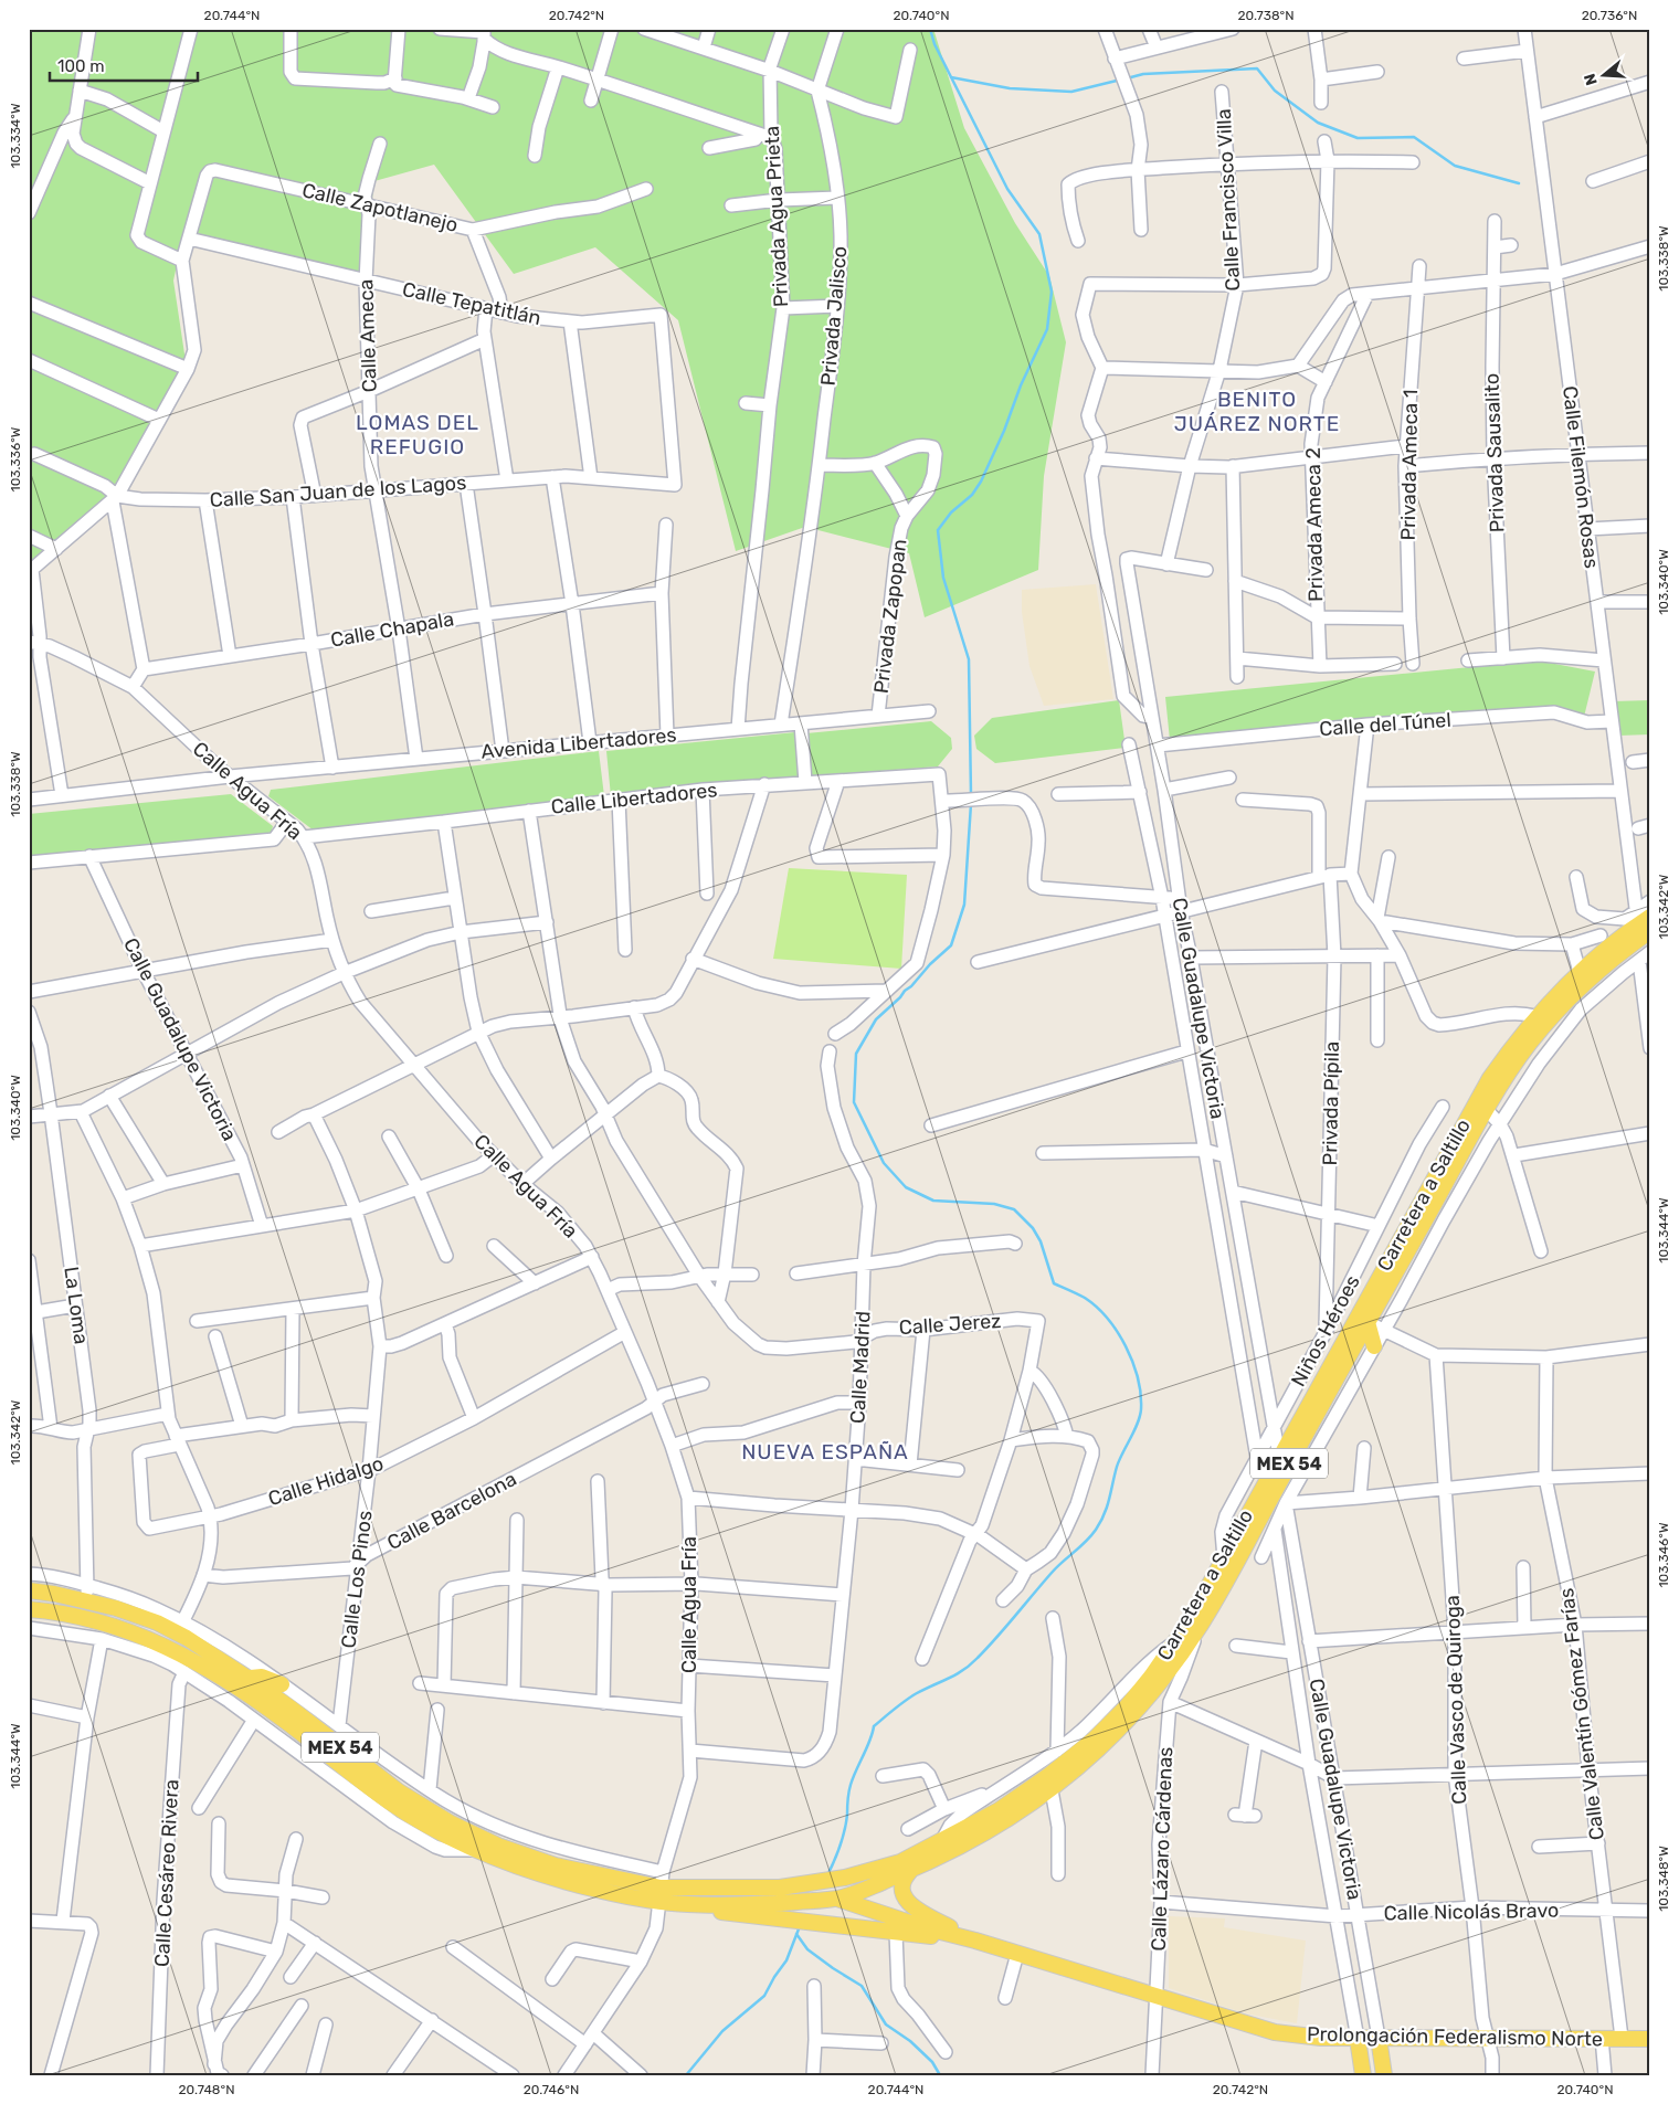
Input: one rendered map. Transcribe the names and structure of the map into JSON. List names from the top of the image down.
{
  "streets": {
    "main road": [
      "Calle Guadalupe Victoria",
      "Carretera a Saltillo",
      "MEX 54",
      "Prolongación Federalismo Norte"
    ],
    "street": [
      "Calle Francisco Villa",
      "Calle Zapotlanejo",
      "Privada Agua Prieta",
      "Calle Tepatitlán",
      "Privada Jalisco",
      "Calle Ameca",
      "Privada Sausalito",
      "Privada Ameca 1",
      "Calle Filemón Rosas",
      "Calle San Juan de los Lagos",
      "Privada Ameca 2",
      "Privada Zapopan",
      "Calle Chapala",
      "Calle del Túnel",
      "Avenida Libertadores",
      "Calle Agua Fría",
      "Calle Libertadores",
      "Privada Pípila",
      "La Loma",
      "Calle Jerez",
      "Niños Héroes",
      "Calle Madrid",
      "Calle Hidalgo",
      "Calle Barcelona",
      "Calle Los Pinos",
      "Calle Vasco de Quiroga",
      "Calle Valentín Gómez Farías",
      "Calle Lázaro Cárdenas",
      "Calle Cesáreo Rivera",
      "Calle Nicolás Bravo"
    ]
  },
  "crossings": [
    ["Calle Zapotlanejo", "Calle Tepatitlán"],
    ["Calle Zapotlanejo", "Calle Ameca"],
    ["Privada Agua Prieta", "Avenida Libertadores"],
    ["Calle Tepatitlán", "Calle Ameca"],
    ["Calle Tepatitlán", "Calle San Juan de los Lagos"],
    ["Privada Jalisco", "Privada Zapopan"],
    ["Privada Jalisco", "Avenida Libertadores"],
    ["Calle Ameca", "Calle San Juan de los Lagos"],
    ["Calle Ameca", "Calle Chapala"],
    ["Calle Ameca", "Avenida Libertadores"],
    ["Calle Filemón Rosas", "Calle del Túnel"],
    ["Calle Filemón Rosas", "Carretera a Saltillo"],
    ["Privada Zapopan", "Avenida Libertadores"],
    ["Calle del Túnel", "Calle Guadalupe Victoria"],
    ["Avenida Libertadores", "Calle Agua Fría"],
    ["Calle Agua Fría", "Calle Libertadores"],
    ["Calle Agua Fría", "Carretera a Saltillo"],
    ["Calle Agua Fría", "Calle Madrid"],
    ["Calle Agua Fría", "Calle Hidalgo"],
    ["Calle Agua Fría", "Calle Barcelona"],
    ["Calle Libertadores", "Calle Jerez"],
    ["Calle Guadalupe Victoria", "Carretera a Saltillo"],
    ["Calle Guadalupe Victoria", "Niños Héroes"],
    ["Calle Guadalupe Victoria", "Calle Nicolás Bravo"],
    ["Calle Guadalupe Victoria", "Prolongación Federalismo Norte"],
    ["Privada Pípila", "Niños Héroes"],
    ["Carretera a Saltillo", "La Loma"],
    ["Carretera a Saltillo", "Niños Héroes"],
    ["Carretera a Saltillo", "Calle Lázaro Cárdenas"],
    ["Carretera a Saltillo", "Prolongación Federalismo Norte"],
    ["Calle Jerez", "Calle Madrid"],
    ["Calle Hidalgo", "Calle Los Pinos"],
    ["Calle Barcelona", "Calle Los Pinos"],
    ["Calle Vasco de Quiroga", "Calle Nicolás Bravo"],
    ["Calle Vasco de Quiroga", "Prolongación Federalismo Norte"],
    ["Calle Valentín Gómez Farías", "Calle Nicolás Bravo"],
    ["Calle Valentín Gómez Farías", "Prolongación Federalismo Norte"],
    ["Calle Lázaro Cárdenas", "Calle Nicolás Bravo"],
    ["Calle Lázaro Cárdenas", "Prolongación Federalismo Norte"]
  ],
  "districts": ["BENITO JUÁREZ NORTE", "LOMAS DEL REFUGIO", "NUEVA ESPAÑA"],
  "scale_bar": "100 m",
  "north": "left",
  "coordinates": [
    "20.744°N",
    "20.742°N",
    "20.740°N",
    "20.738°N",
    "20.736°N",
    "103.334°W",
    "103.338°W",
    "103.336°W",
    "103.340°W",
    "103.342°W",
    "103.344°W",
    "103.346°W",
    "103.348°W",
    "20.748°N",
    "20.746°N"
  ]
}
